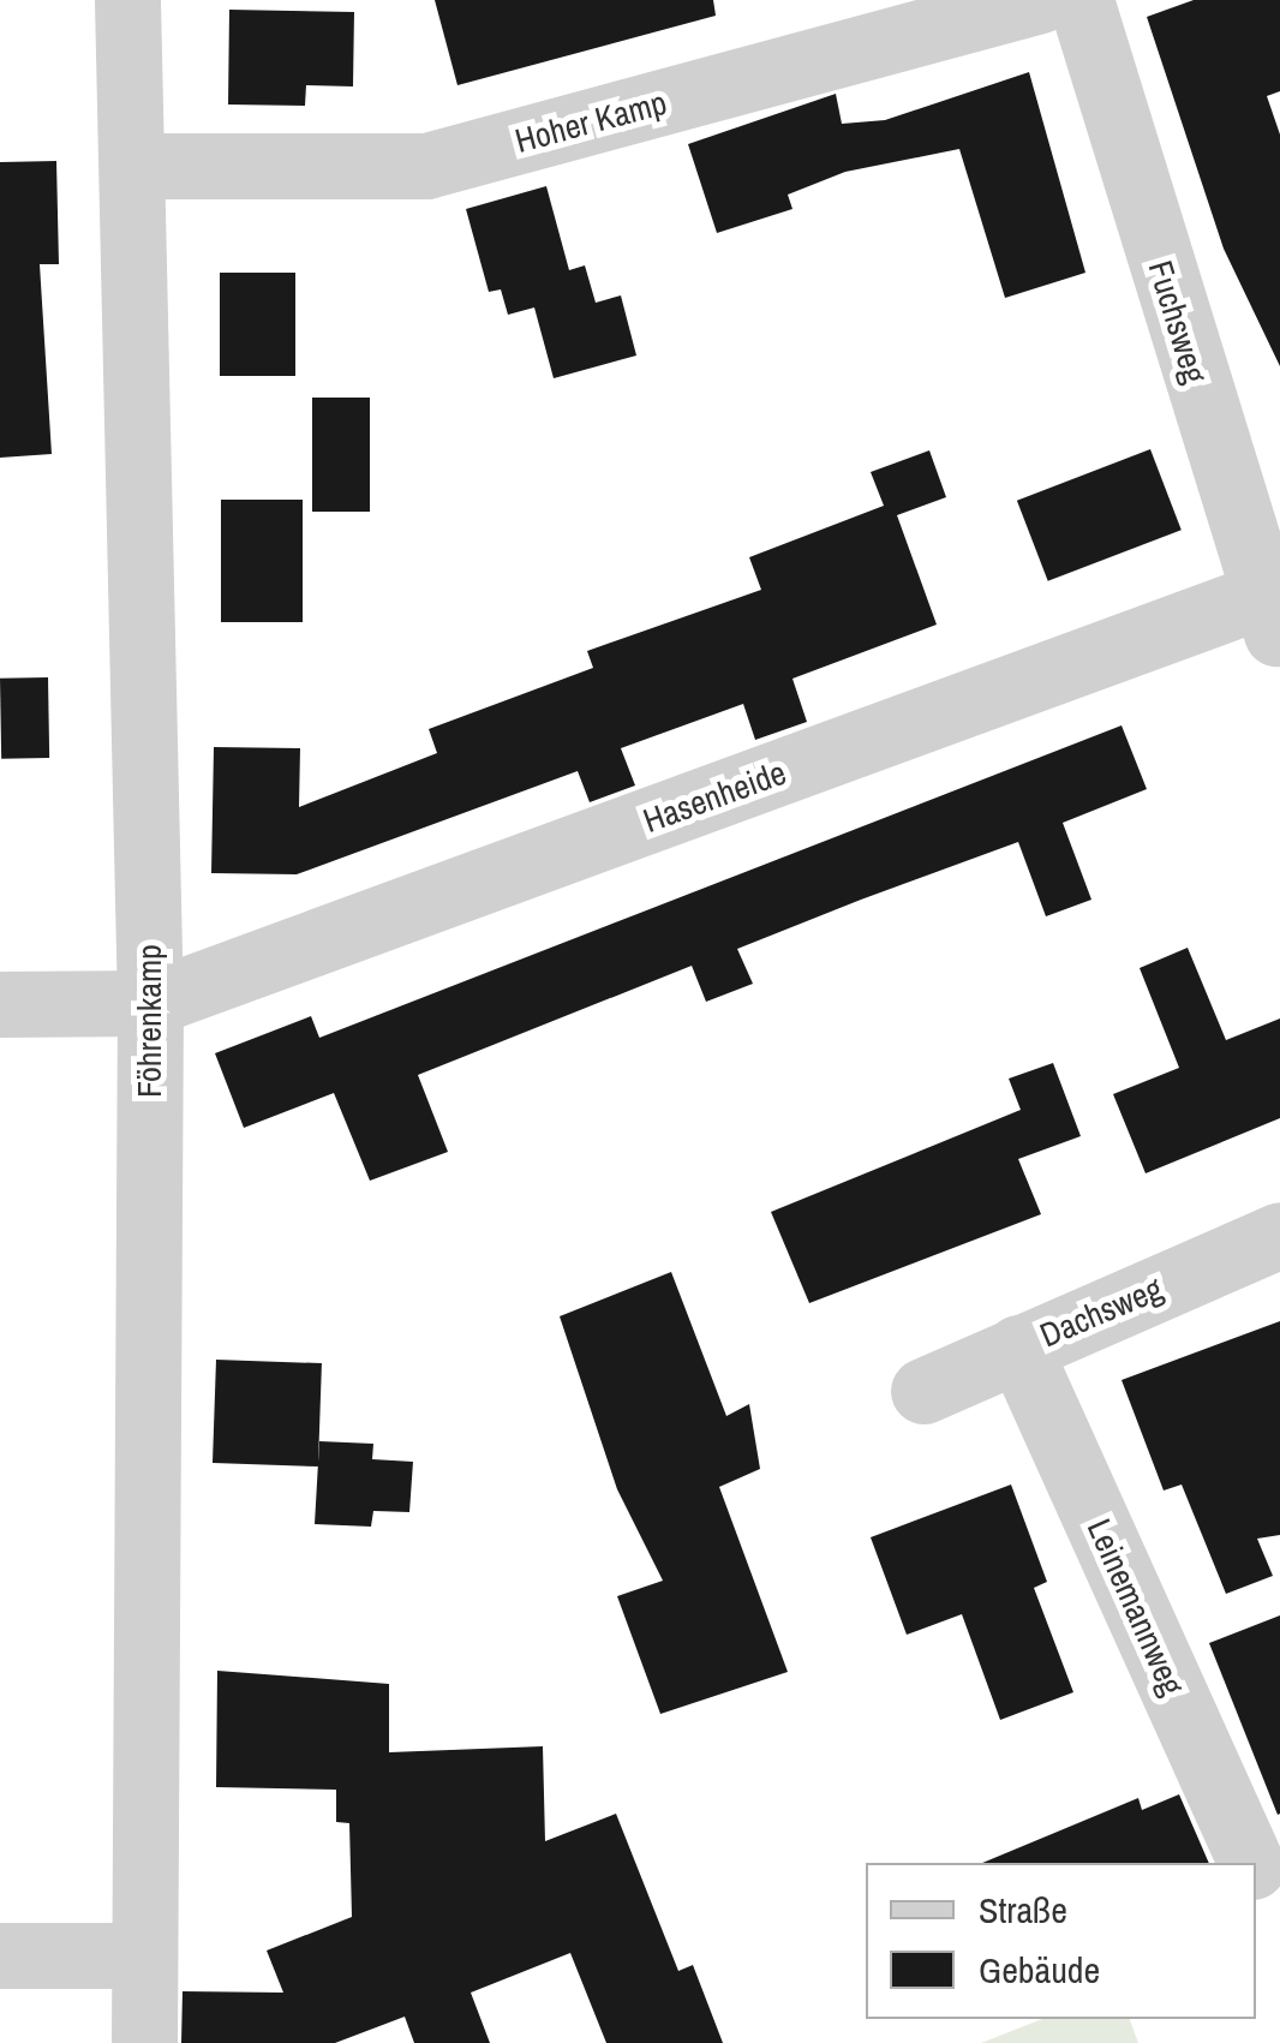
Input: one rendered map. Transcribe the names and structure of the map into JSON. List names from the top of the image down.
{
  "streets": {
    "street": [
      "Hoher Kamp",
      "Fuchsweg",
      "Hasenheide",
      "Föhrenkamp",
      "Dachsweg",
      "Leinemannweg"
    ]
  },
  "crossings": [
    ["Hoher Kamp", "Föhrenkamp"],
    ["Fuchsweg", "Hasenheide"],
    ["Hasenheide", "Föhrenkamp"],
    ["Dachsweg", "Leinemannweg"]
  ],
  "legend": ["Straße", "Gebäude"]
}
